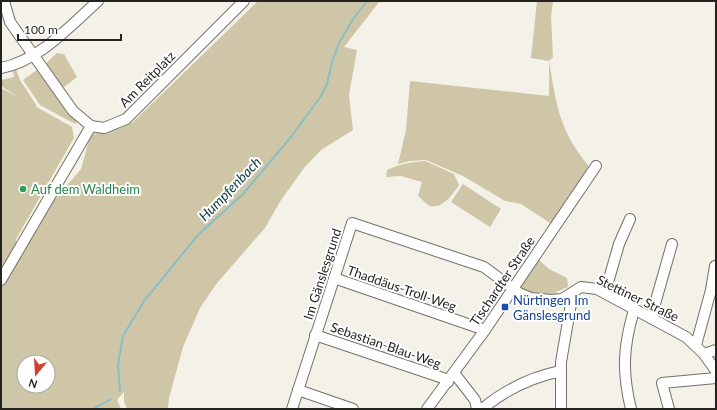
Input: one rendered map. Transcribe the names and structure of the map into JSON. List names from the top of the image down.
{
  "streets": {
    "street": [
      "Am Reitplatz",
      "Im Gänslesgrund",
      "Tischardter Straße",
      "Thaddäus-Troll-Weg",
      "Stettiner Straße",
      "Sebastian-Blau-Weg"
    ]
  },
  "crossings": [
    ["Im Gänslesgrund", "Tischardter Straße"],
    ["Im Gänslesgrund", "Thaddäus-Troll-Weg"],
    ["Im Gänslesgrund", "Stettiner Straße"],
    ["Im Gänslesgrund", "Sebastian-Blau-Weg"],
    ["Tischardter Straße", "Thaddäus-Troll-Weg"],
    ["Tischardter Straße", "Stettiner Straße"],
    ["Tischardter Straße", "Sebastian-Blau-Weg"]
  ],
  "water": ["Humpfenbach"],
  "places": {
    "other": ["Auf dem Waldheim"],
    "transit": ["Nürtingen Im Gänslesgrund"]
  },
  "scale_bar": "100 m",
  "north": "bottom"
}
